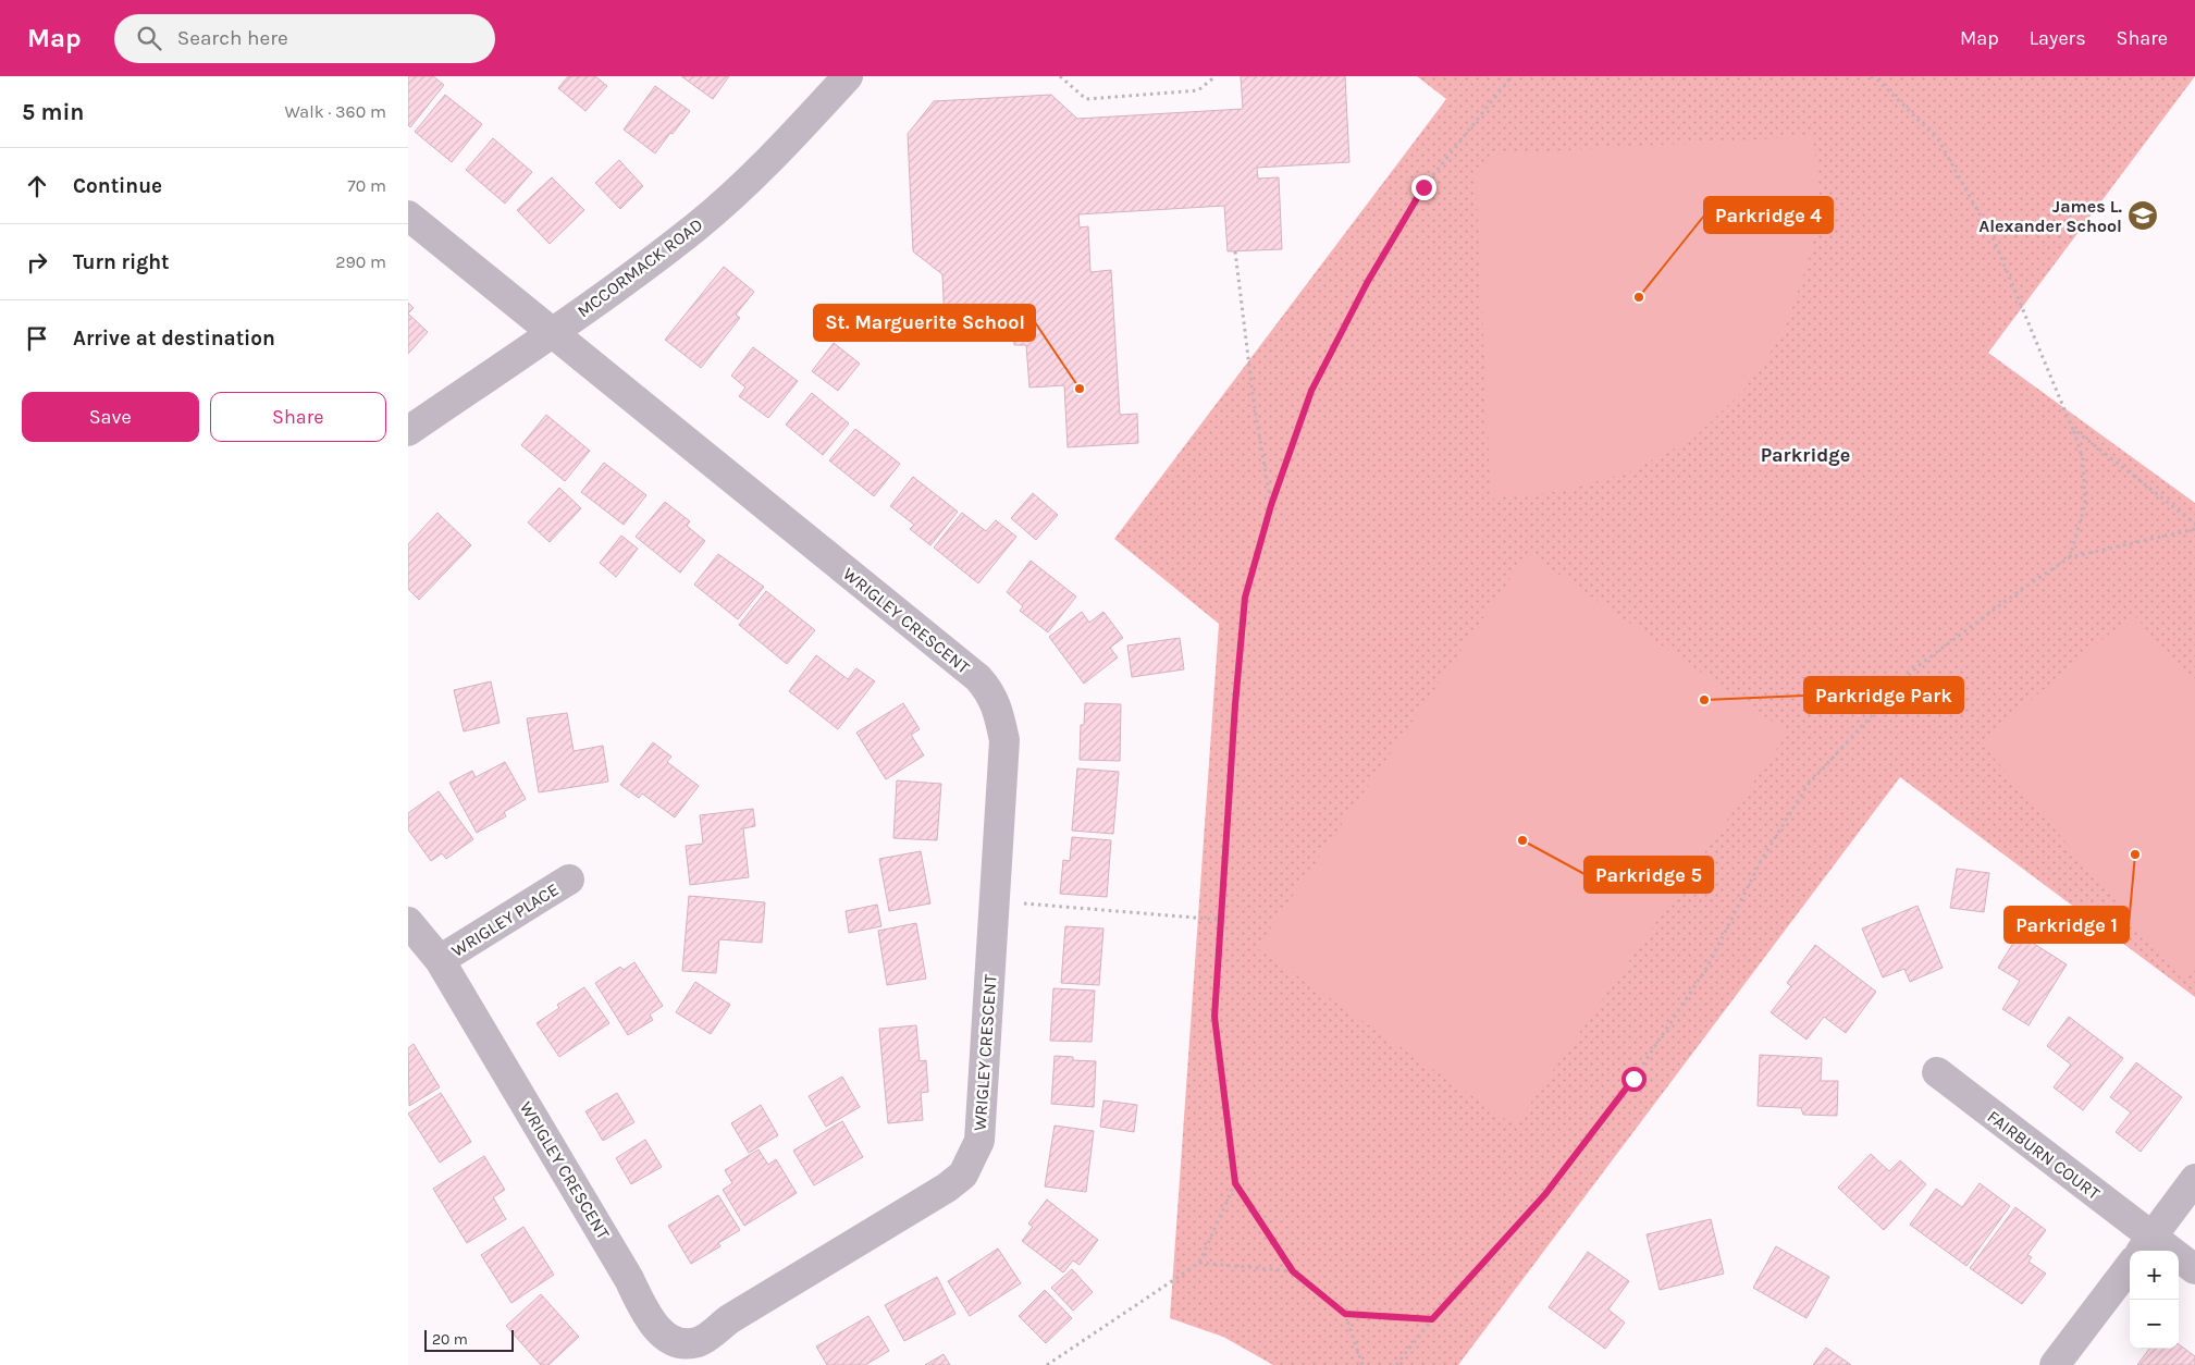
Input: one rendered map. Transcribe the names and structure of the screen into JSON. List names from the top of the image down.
{
  "streets": {
    "street": [
      "MCCORMACK ROAD",
      "WRIGLEY CRESCENT",
      "WRIGLEY PLACE",
      "FAIRBURN COURT"
    ]
  },
  "crossings": [
    ["MCCORMACK ROAD", "WRIGLEY CRESCENT"],
    ["WRIGLEY CRESCENT", "WRIGLEY PLACE"]
  ],
  "districts": ["Parkridge"],
  "places": {
    "school or university": ["James L. Alexander School"],
    "other": [
      "Parkridge 4",
      "St. Marguerite School",
      "Parkridge Park",
      "Parkridge 5",
      "Parkridge 1"
    ]
  },
  "scale_bar": "20 m",
  "page": {
    "header": "Map",
    "search": "Search here",
    "nav": ["Map", "Layers", "Share"],
    "heading": ["5 min", "Walk · 360 m"],
    "list": [
      ["Continue", "70 m"],
      ["Turn right", "290 m"],
      "Arrive at destination"
    ],
    "buttons": ["Save", "Share"],
    "map_buttons": ["+", "−"],
    "scale": "20 m"
  }
}
